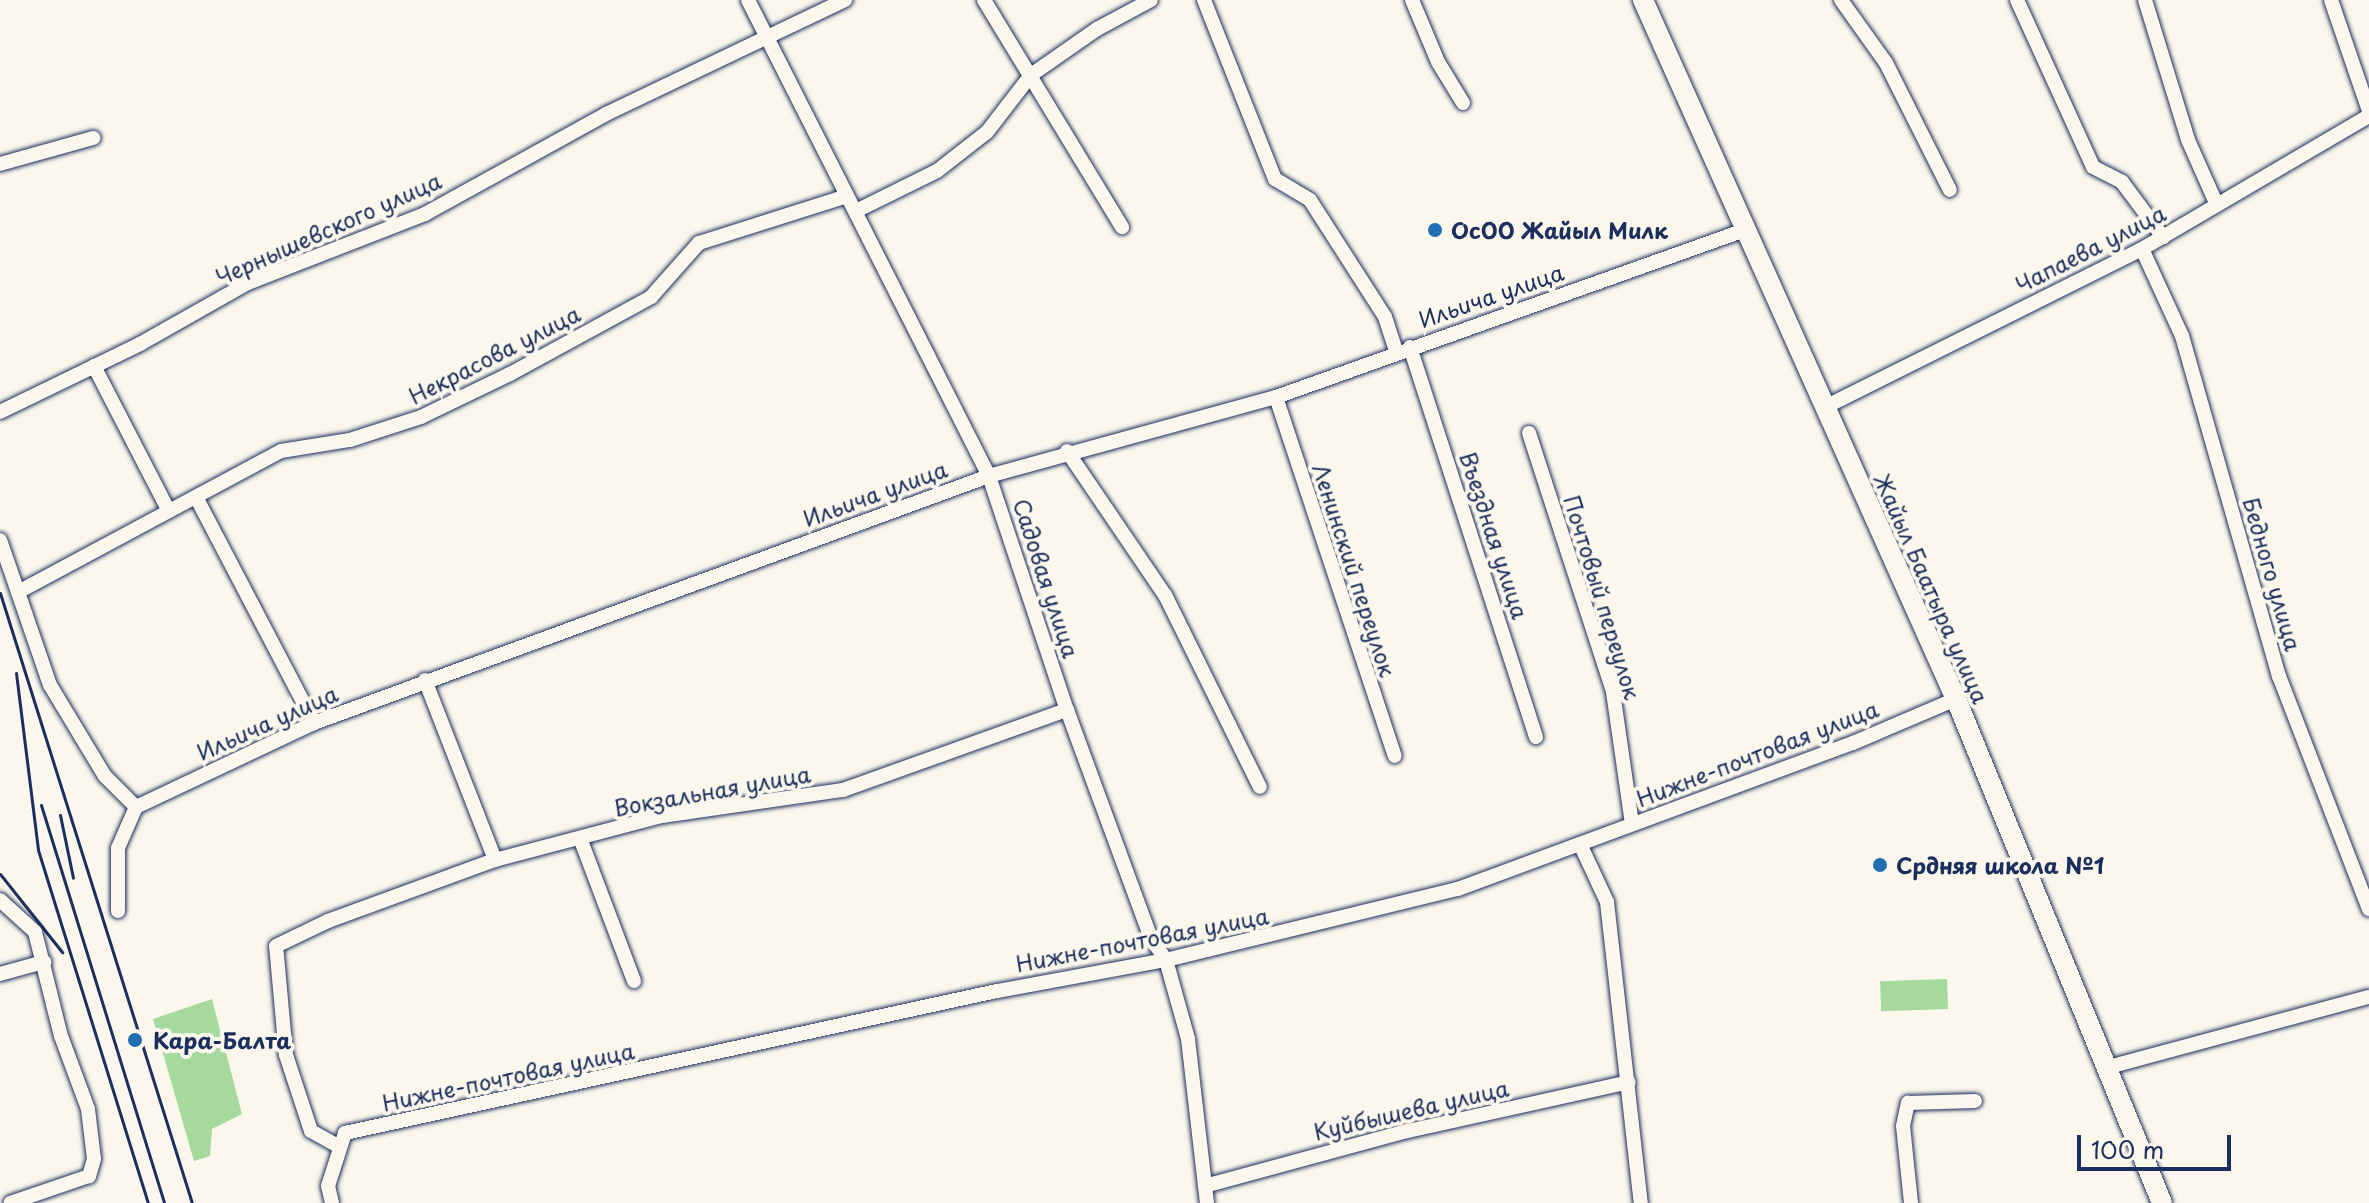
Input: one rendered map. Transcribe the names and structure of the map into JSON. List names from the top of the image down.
{
  "streets": {
    "highway": ["Жайыл Баатыра улица"],
    "street": [
      "Чернышевского улица",
      "Чапаева улица",
      "Ильича улица",
      "Некрасова улица",
      "Въездная улица",
      "Ленинский переулок",
      "Бедного улица",
      "Садовая улица",
      "Почтовый переулок",
      "Нижне-почтовая улица",
      "Вокзальная улица",
      "Куйбышева улица"
    ]
  },
  "crossings": [
    ["Чернышевского улица", "Садовая улица"],
    ["Чапаева улица", "Бедного улица"],
    ["Чапаева улица", "Жайыл Баатыра улица"],
    ["Ильича улица", "Въездная улица"],
    ["Ильича улица", "Ленинский переулок"],
    ["Ильича улица", "Садовая улица"],
    ["Ильича улица", "Жайыл Баатыра улица"],
    ["Некрасова улица", "Садовая улица"],
    ["Садовая улица", "Нижне-почтовая улица"],
    ["Садовая улица", "Вокзальная улица"],
    ["Садовая улица", "Куйбышева улица"],
    ["Жайыл Баатыра улица", "Нижне-почтовая улица"],
    ["Почтовый переулок", "Нижне-почтовая улица"],
    ["Нижне-почтовая улица", "Вокзальная улица"]
  ],
  "places": ["ОсОО Жайыл Милк", "Срдняя школа №1", "Кара-Балта"],
  "scale_bar": "100 m"
}
